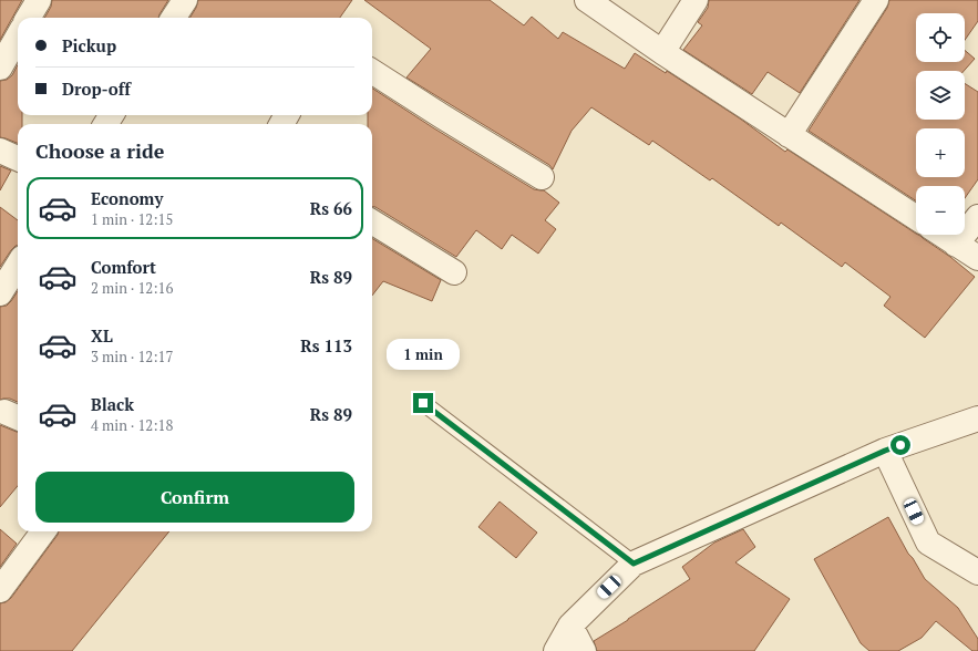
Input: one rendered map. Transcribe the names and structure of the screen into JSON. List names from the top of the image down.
{
  "page": {
    "map_buttons": ["+", "−"],
    "banner": ["Pickup", "Drop-off"],
    "heading": "Choose a ride",
    "list": [
      {
        "name": "Economy",
        "note": "1 min · 12:15",
        "value": "Rs 66"
      },
      {
        "name": "Comfort",
        "note": "2 min · 12:16",
        "value": "Rs 89"
      },
      {
        "name": "XL",
        "note": "3 min · 12:17",
        "value": "Rs 113"
      },
      {
        "name": "Black",
        "note": "4 min · 12:18",
        "value": "Rs 89"
      }
    ],
    "bubble": "1 min",
    "buttons": "Confirm"
  }
}
